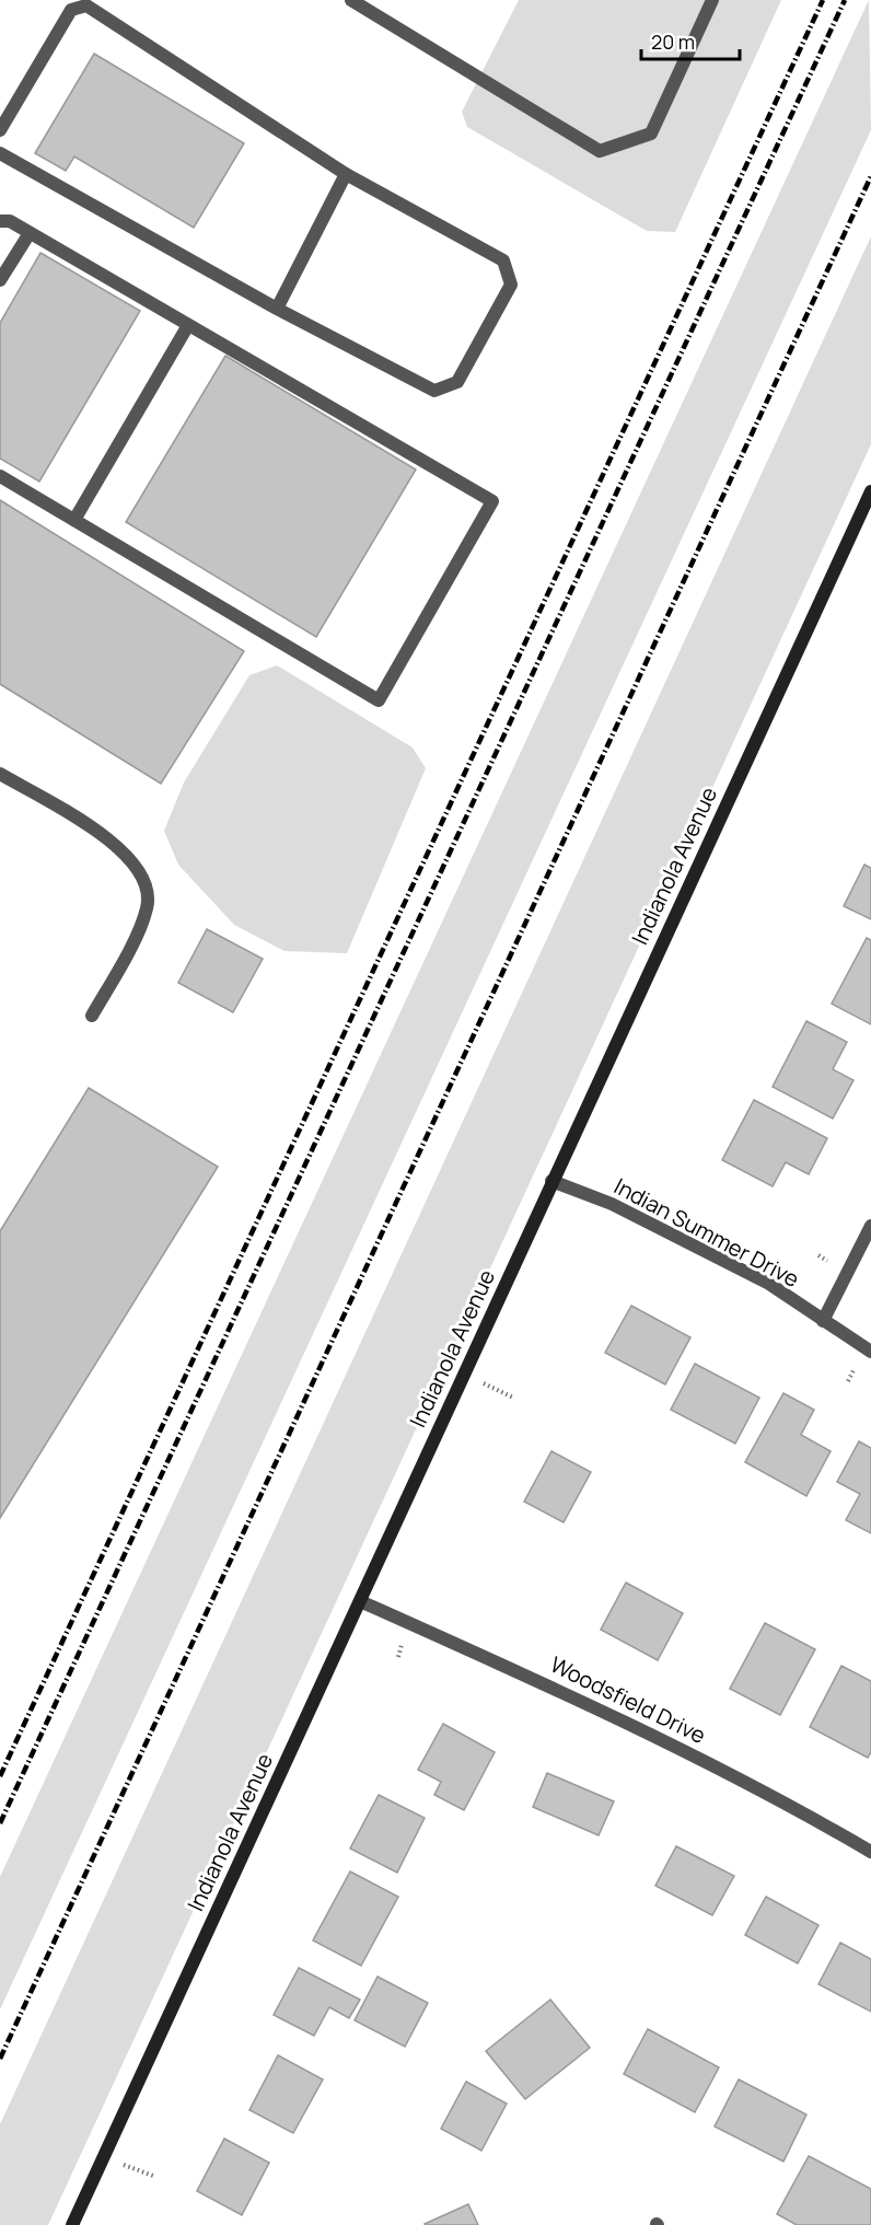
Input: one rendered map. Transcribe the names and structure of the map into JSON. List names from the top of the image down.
{
  "streets": {
    "main road": ["Indianola Avenue"],
    "street": ["Indian Summer Drive", "Woodsfield Drive"]
  },
  "crossings": [
    ["Indianola Avenue", "Indian Summer Drive"],
    ["Indianola Avenue", "Woodsfield Drive"]
  ],
  "scale_bar": "20 m"
}
